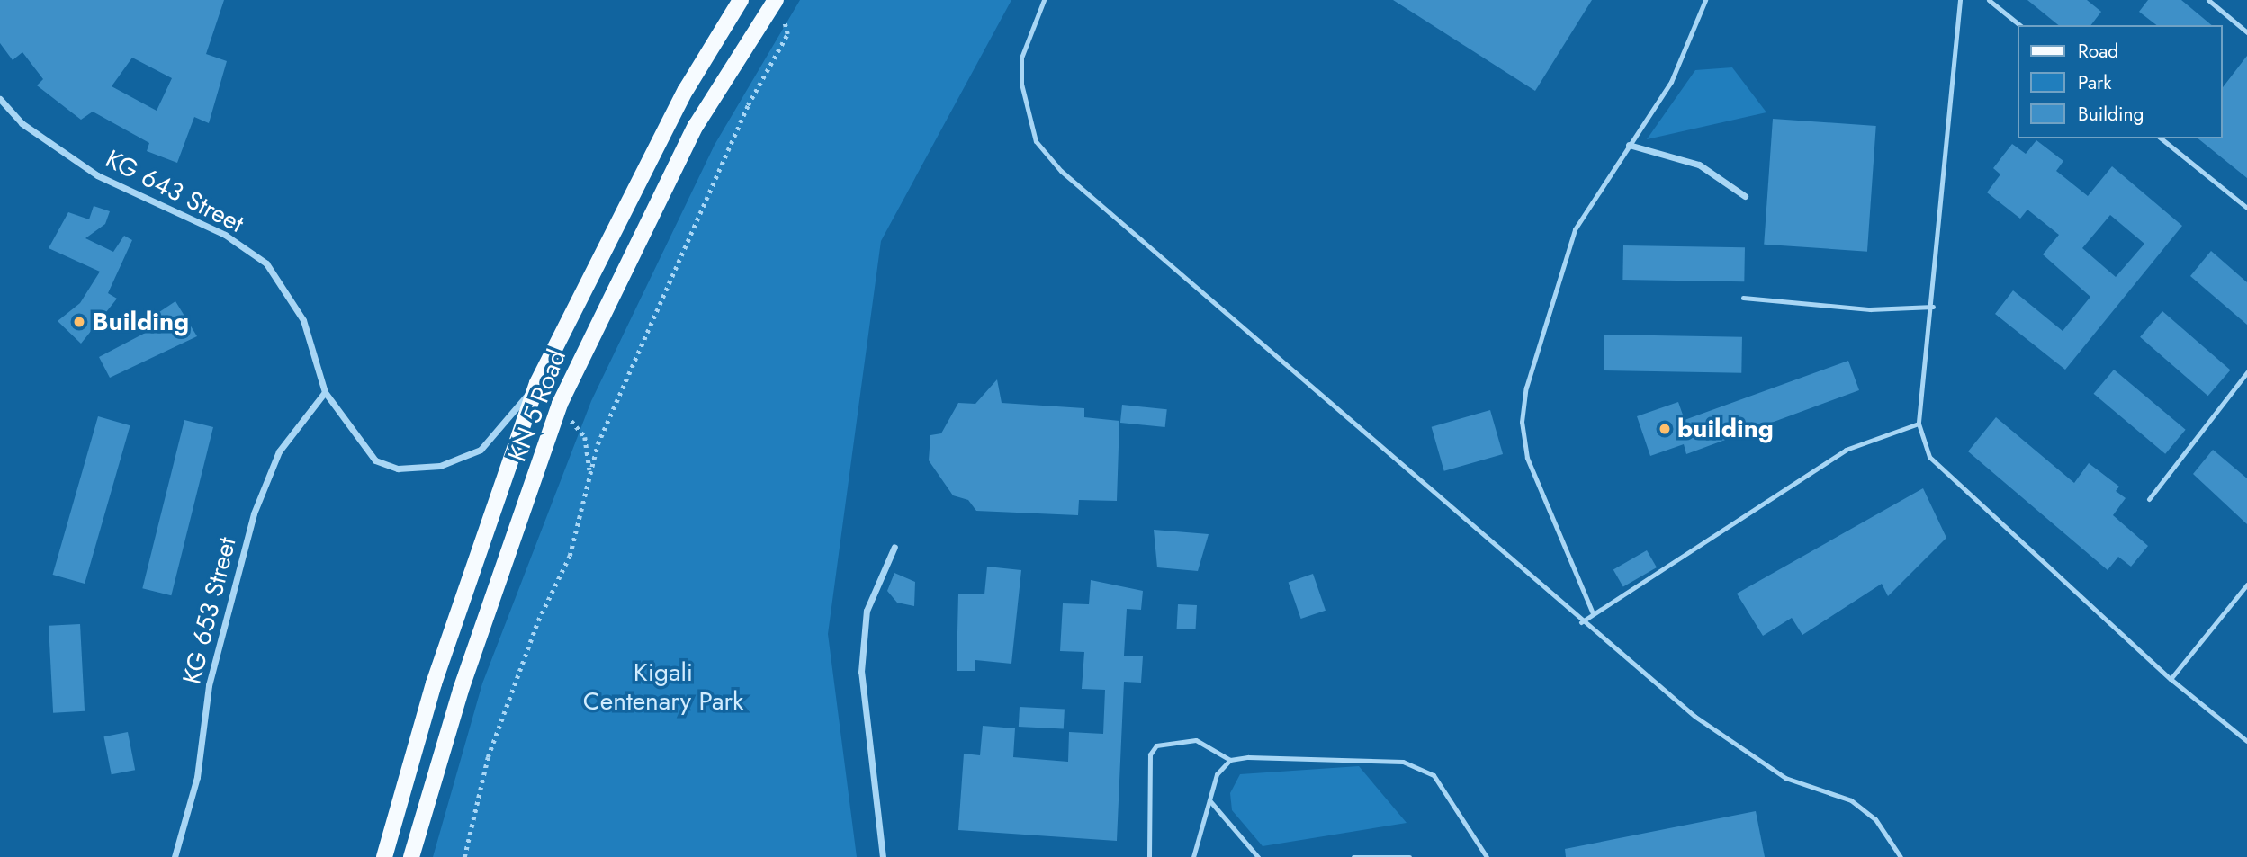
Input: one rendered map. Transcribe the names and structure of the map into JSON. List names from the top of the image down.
{
  "streets": {
    "main road": ["KN 5 Road"],
    "street": ["KG 643 Street", "KG 653 Street"]
  },
  "crossings": [
    ["KG 643 Street", "KN 5 Road"],
    ["KG 643 Street", "KG 653 Street"]
  ],
  "parks": ["Kigali Centenary Park"],
  "places": ["Building", "building"],
  "legend": ["Road", "Park", "Building"]
}
